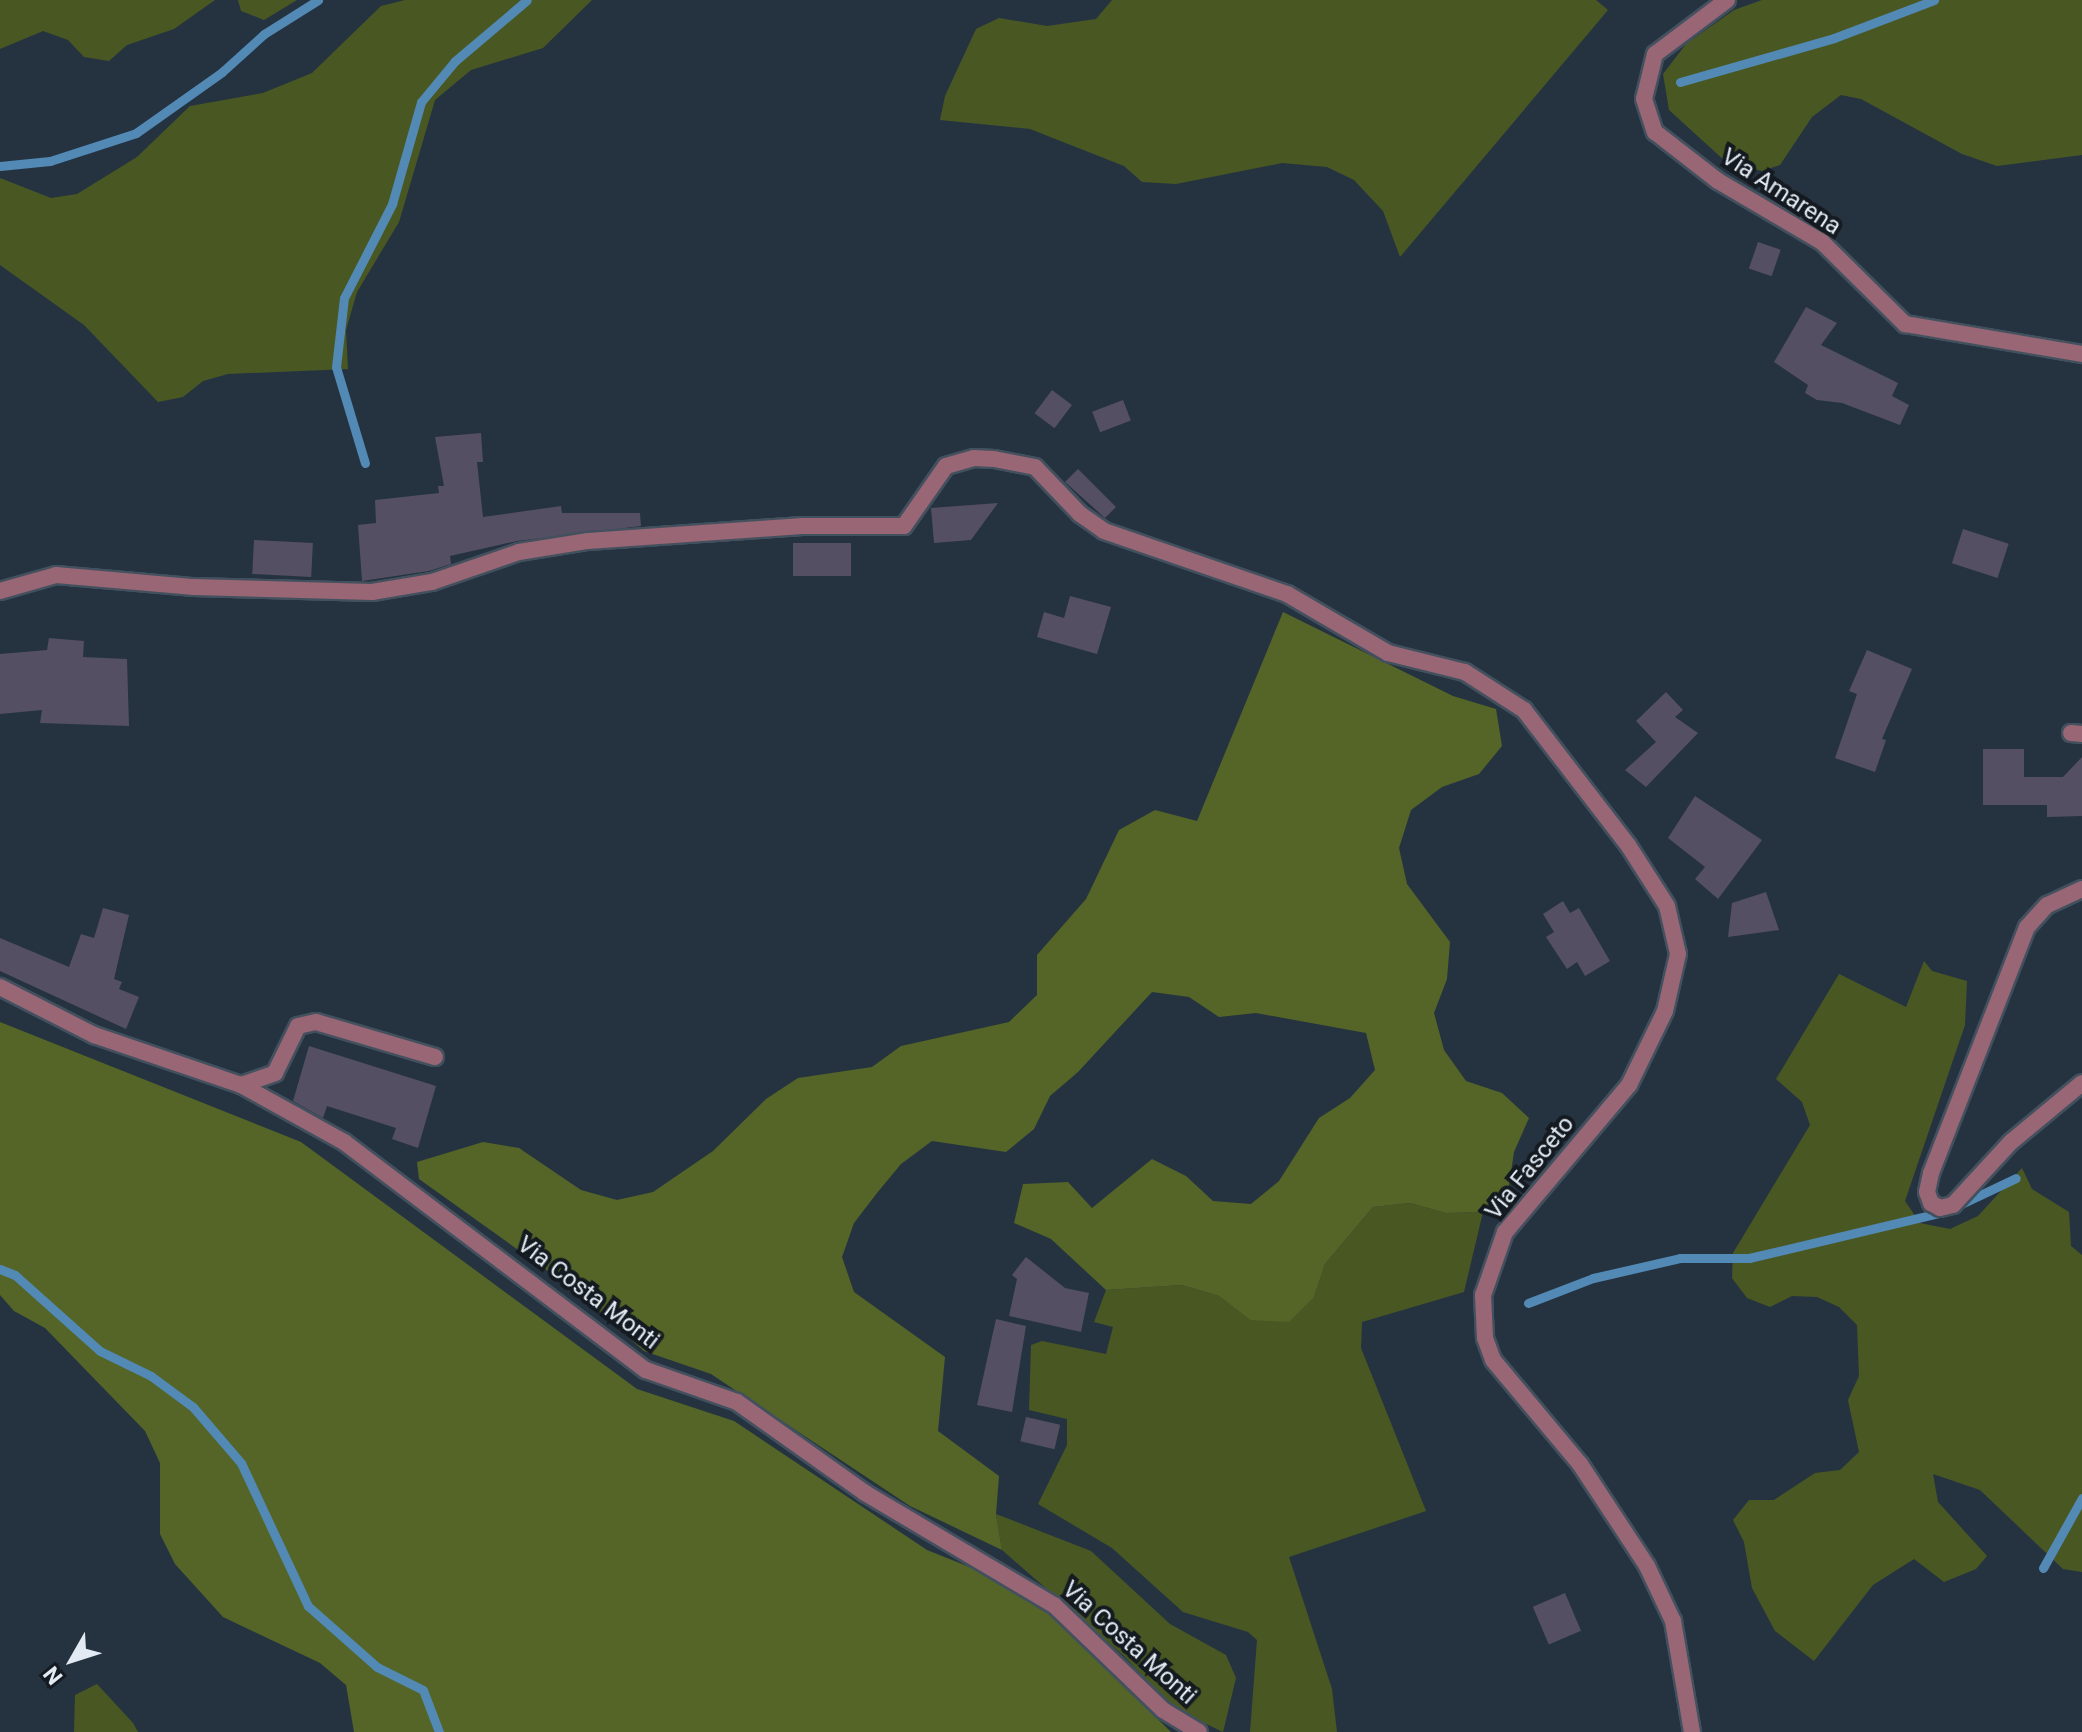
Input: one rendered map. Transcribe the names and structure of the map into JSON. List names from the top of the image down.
{
  "streets": {
    "street": ["Via Amarena", "Via Fasceto", "Via Costa Monti"]
  },
  "north": "bottom left"
}
